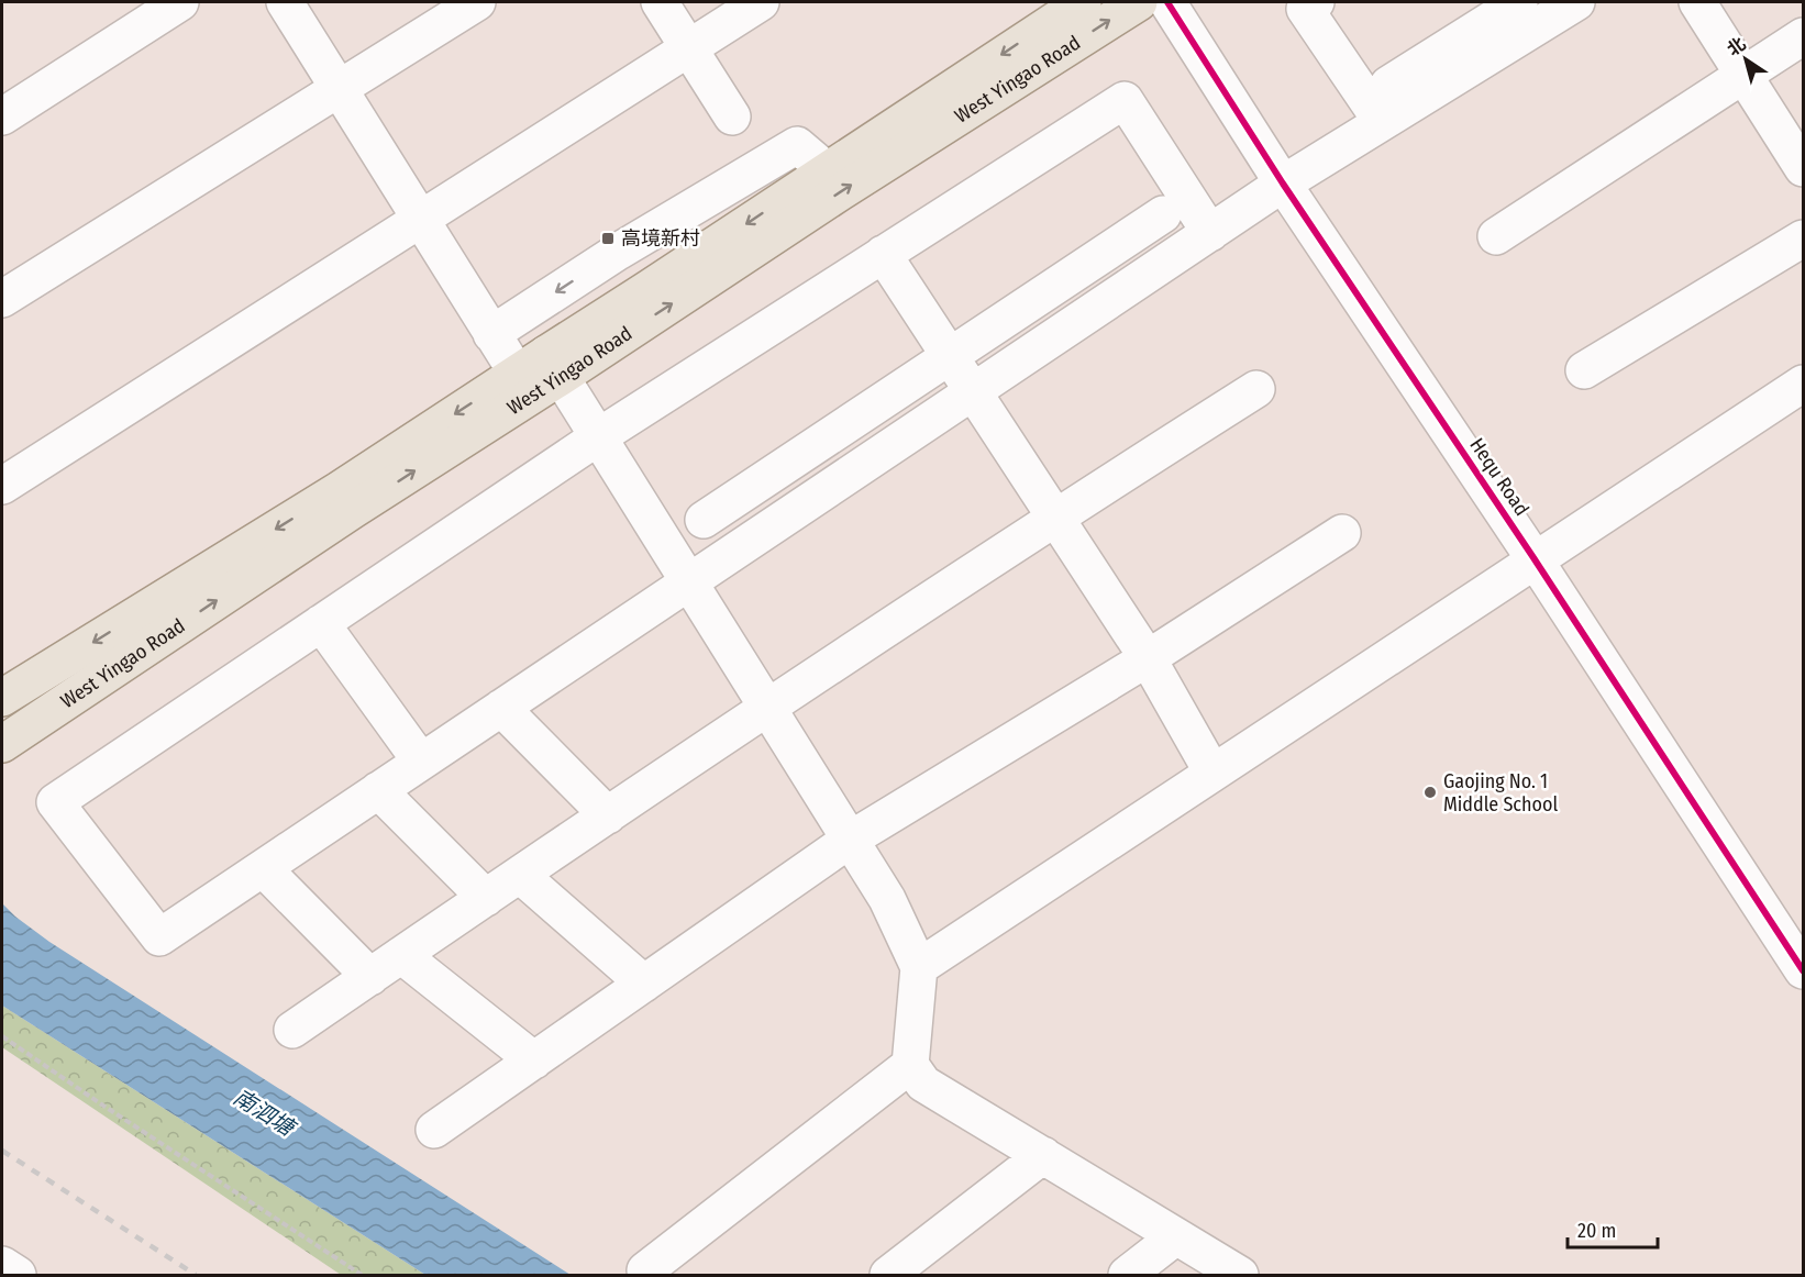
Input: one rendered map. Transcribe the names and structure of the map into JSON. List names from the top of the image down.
{
  "streets": {
    "main road": ["West Yingao Road"],
    "street": ["Hequ Road"]
  },
  "water": ["南泗塘"],
  "places": {
    "transit": ["高境新村"],
    "other": ["Gaojing No. 1 Middle School"]
  },
  "scale_bar": "20 m",
  "north": "top left"
}
